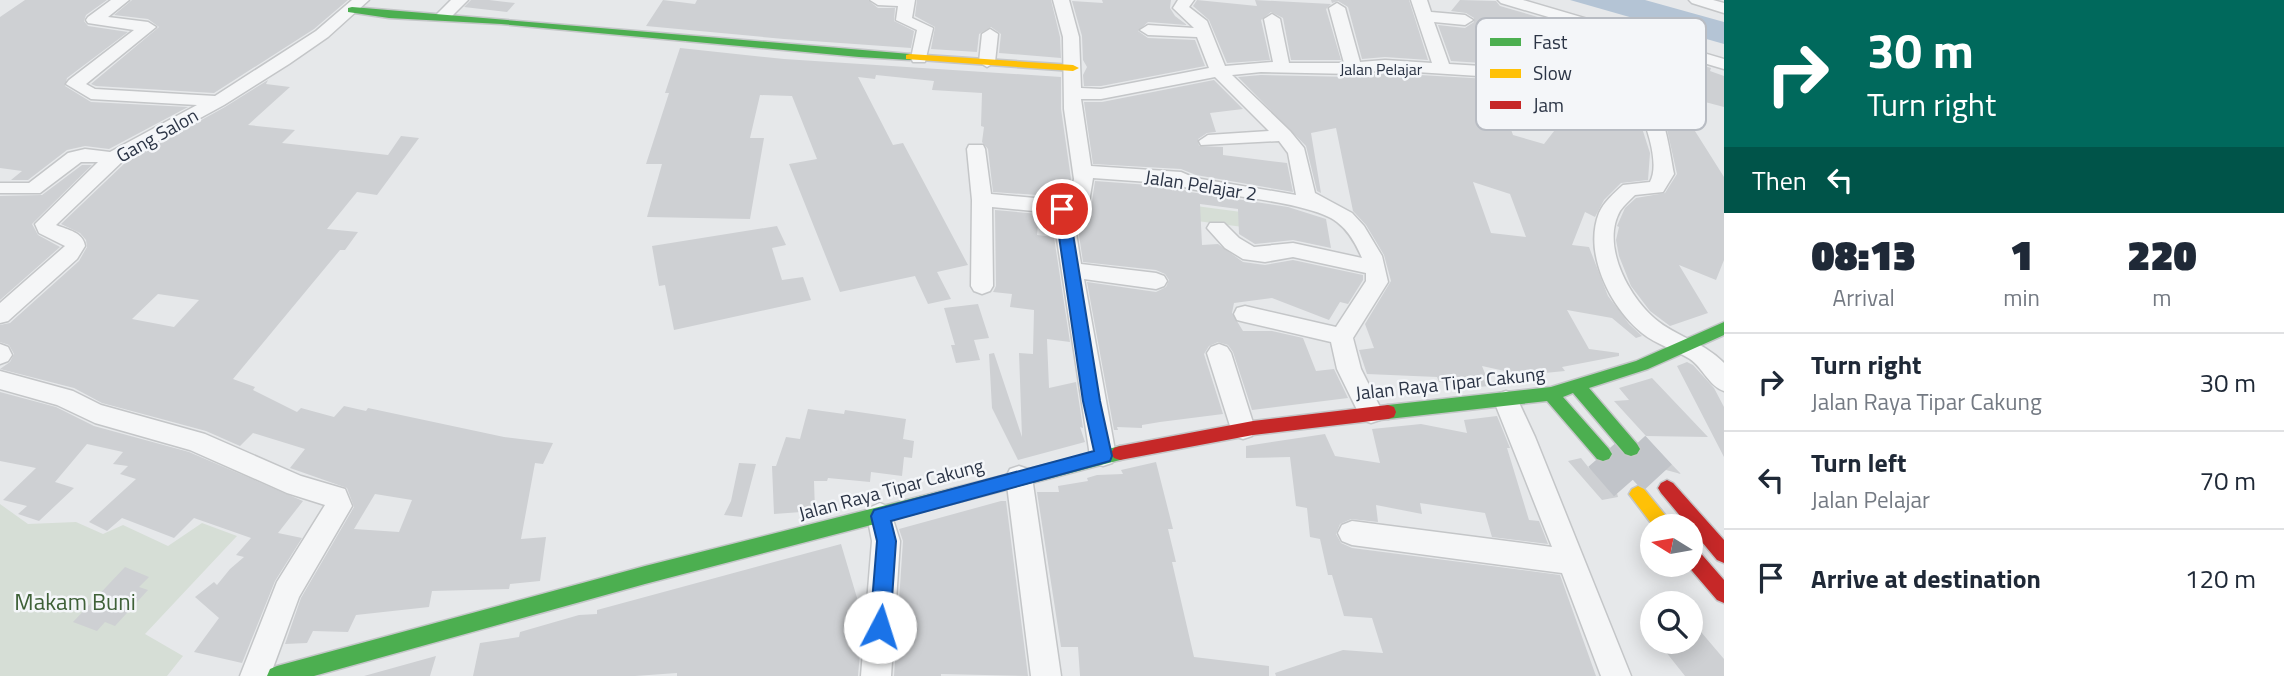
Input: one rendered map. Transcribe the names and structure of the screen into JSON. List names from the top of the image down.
{
  "streets": {
    "street": [
      "Jalan Pelajar",
      "Gang Salon",
      "Jalan Pelajar 2",
      "Jalan Raya Tipar Cakung"
    ]
  },
  "parks": ["Makam Buni"],
  "legend": ["Fast", "Slow", "Jam"],
  "north": "left",
  "page": {
    "turn": ["30 m", "Turn right"],
    "then": "Then",
    "eta": [
      "08:13",
      "Arrival",
      "1",
      "min",
      "220",
      "m"
    ],
    "list": [
      {
        "name": "Turn right",
        "note": "Jalan Raya Tipar Cakung",
        "value": "30 m"
      },
      {
        "name": "Turn left",
        "note": "Jalan Pelajar",
        "value": "70 m"
      },
      {
        "name": "Arrive at destination",
        "value": "120 m"
      }
    ]
  }
}
